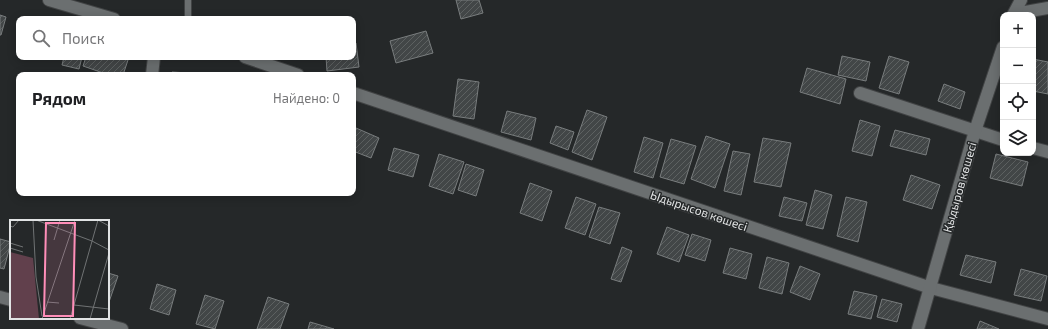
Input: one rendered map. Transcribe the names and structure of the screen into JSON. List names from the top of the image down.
{
  "streets": {
    "street": ["Қыдыров көшесі", "Ыдырысов көшесі"]
  },
  "crossings": [
    ["Қыдыров көшесі", "Ыдырысов көшесі"]
  ],
  "page": {
    "map_buttons": ["+", "−"],
    "search": "Поиск",
    "heading": ["Рядом", "Найдено: 0"]
  }
}
